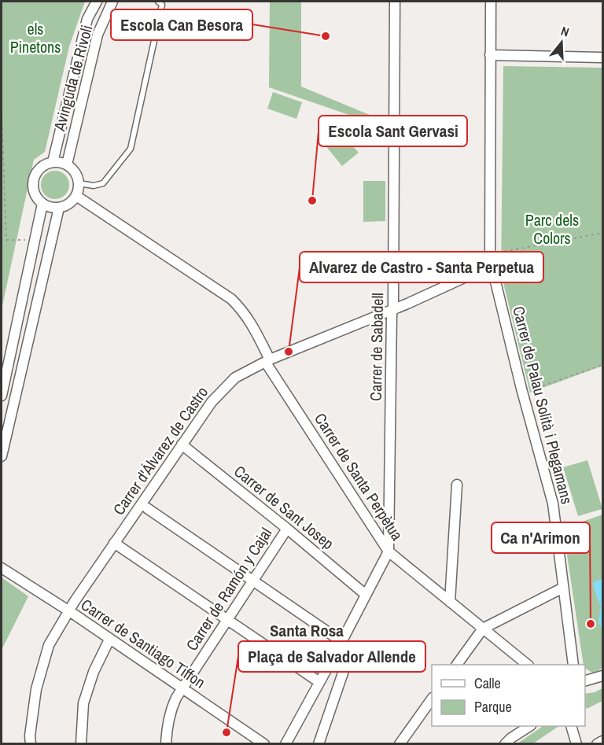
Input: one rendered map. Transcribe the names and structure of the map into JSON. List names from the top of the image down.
{
  "streets": {
    "street": [
      "Avinguda de Rivoli",
      "Carrer de Sabadell",
      "Carrer de Palau Solità i Plegamans",
      "Carrer d'Álvarez de Castro",
      "Carrer de Santa Perpètua",
      "Carrer de Sant Josep",
      "Carrer de Ramón y Cajal",
      "Carrer de Santiago Tiffon"
    ]
  },
  "crossings": [
    ["Avinguda de Rivoli", "Carrer de Santa Perpètua"],
    ["Carrer de Sabadell", "Carrer d'Álvarez de Castro"],
    ["Carrer de Sabadell", "Carrer de Santa Perpètua"],
    ["Carrer de Palau Solità i Plegamans", "Carrer d'Álvarez de Castro"],
    ["Carrer d'Álvarez de Castro", "Carrer de Santa Perpètua"],
    ["Carrer d'Álvarez de Castro", "Carrer de Sant Josep"],
    ["Carrer d'Álvarez de Castro", "Carrer de Santiago Tiffon"],
    ["Carrer de Sant Josep", "Carrer de Ramón y Cajal"],
    ["Carrer de Ramón y Cajal", "Carrer de Santiago Tiffon"]
  ],
  "districts": ["Santa Rosa"],
  "parks": ["els Pinetons", "Parc dels Colors"],
  "places": [
    "Escola Can Besora",
    "Escola Sant Gervasi",
    "Alvarez de Castro - Santa Perpetua",
    "Ca n'Arimon",
    "Plaça de Salvador Allende"
  ],
  "legend": ["Calle", "Parque"],
  "north": "top"
}
